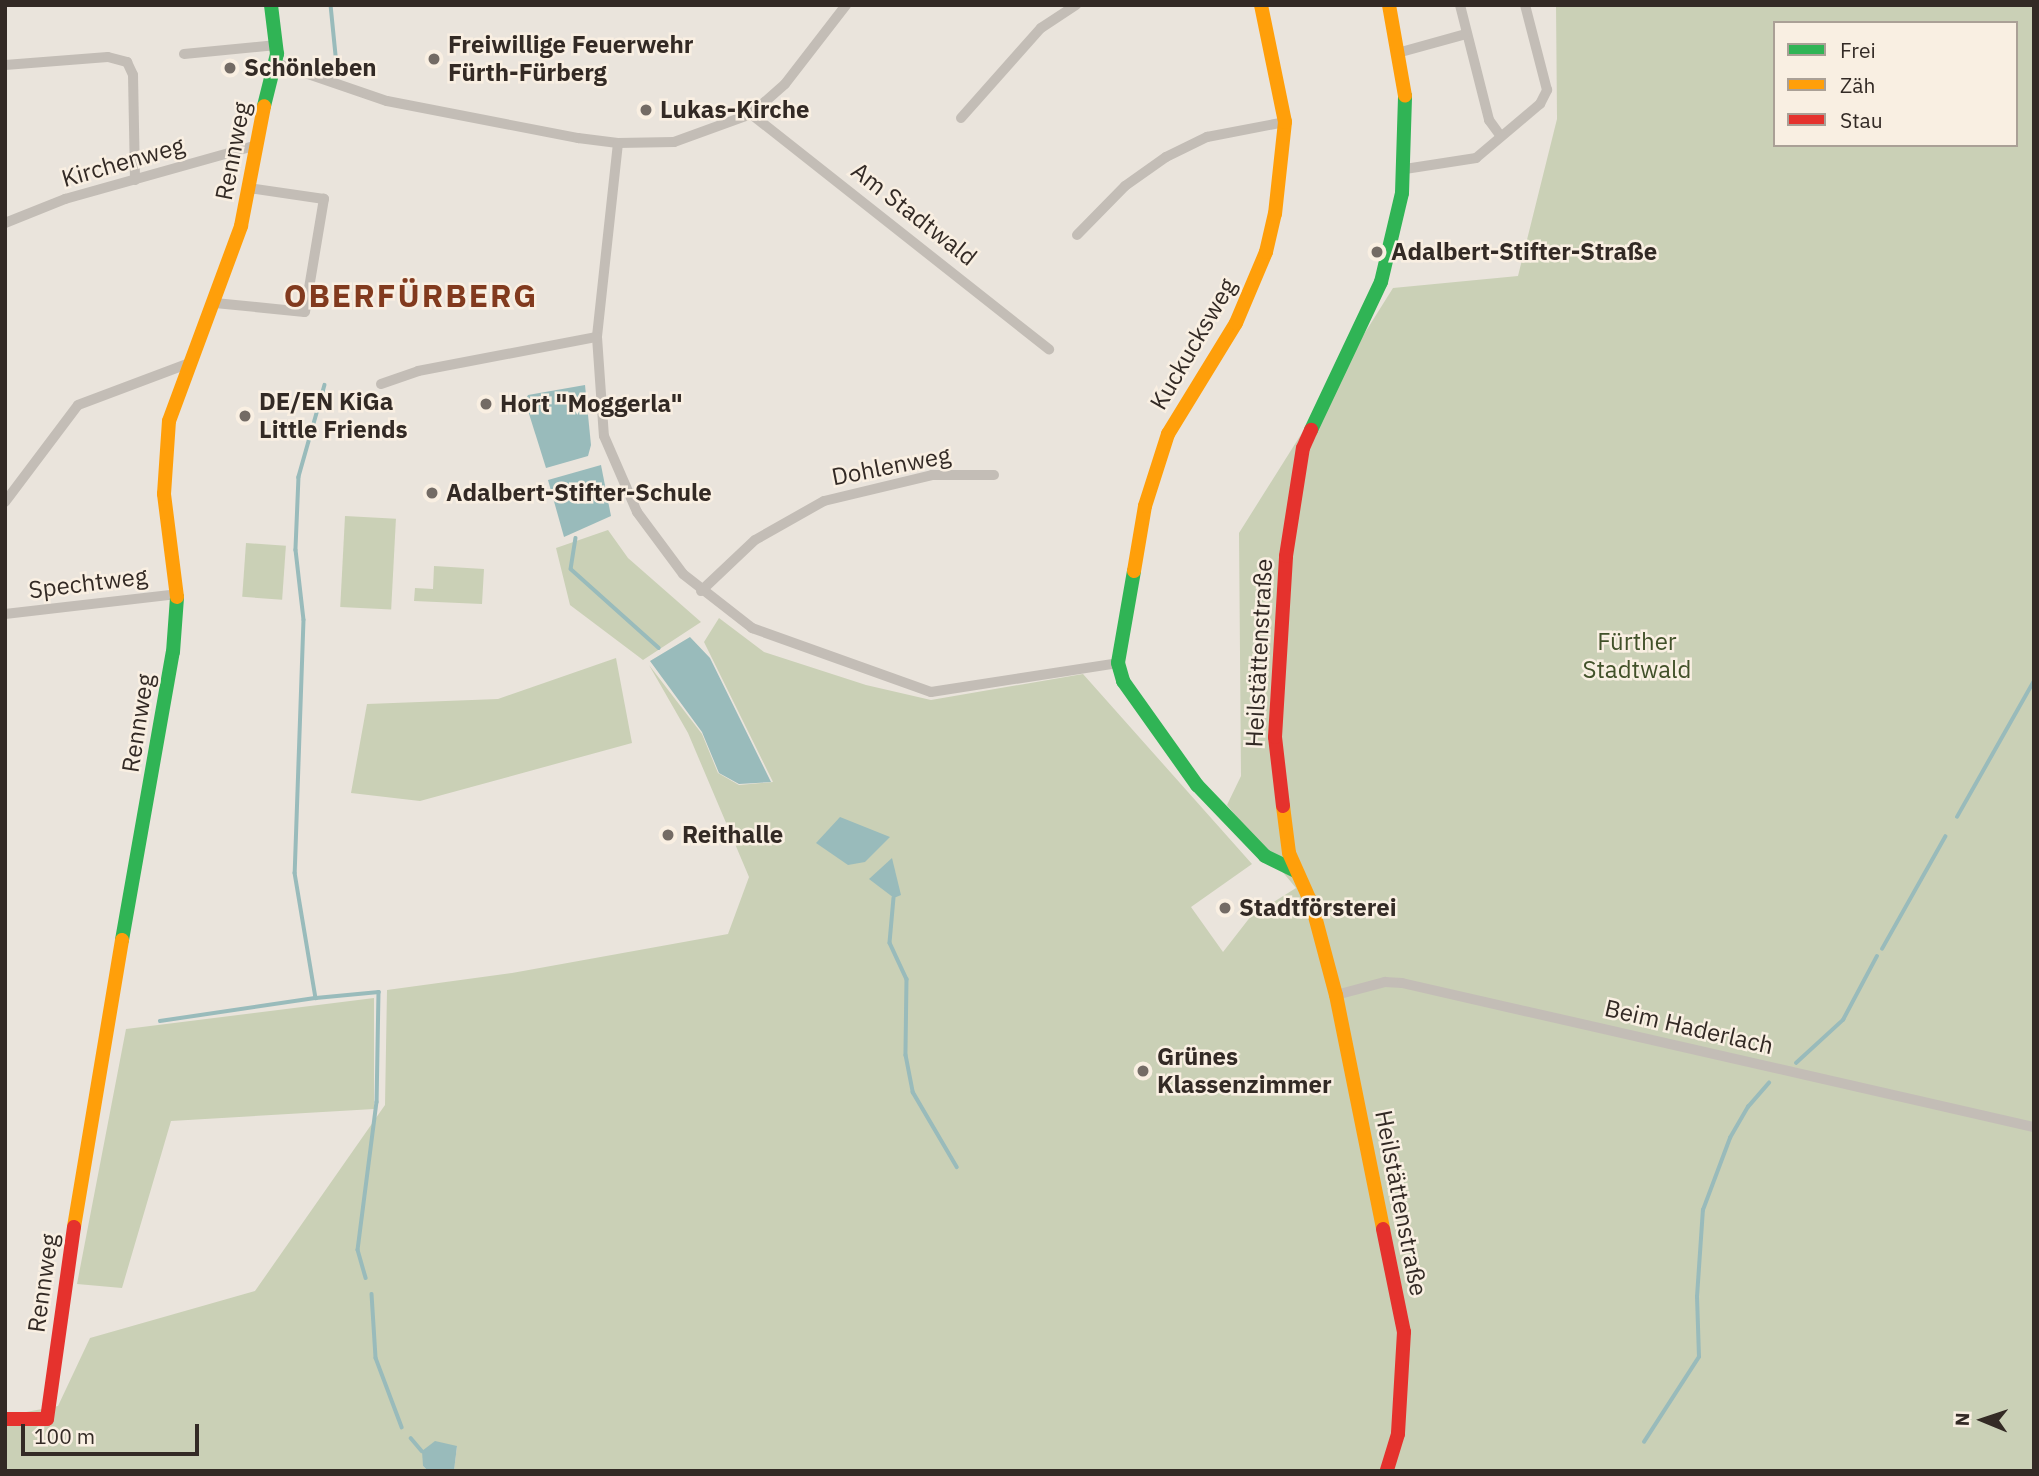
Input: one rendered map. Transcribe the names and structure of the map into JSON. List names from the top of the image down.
{
  "streets": {
    "street": [
      "Rennweg",
      "Kirchenweg",
      "Am Stadtwald",
      "Kuckucksweg",
      "Dohlenweg",
      "Spechtweg",
      "Heilstättenstraße",
      "Beim Haderlach"
    ]
  },
  "crossings": [
    ["Rennweg", "Kirchenweg"],
    ["Rennweg", "Spechtweg"],
    ["Heilstättenstraße", "Beim Haderlach"]
  ],
  "districts": ["OBERFÜRBERG"],
  "parks": ["Fürther Stadtwald"],
  "places": [
    "Freiwillige Feuerwehr Fürth-Fürberg",
    "Schönleben",
    "Lukas-Kirche",
    "Adalbert-Stifter-Straße",
    "Hort \"Moggerla\"",
    "DE/EN KiGa Little Friends",
    "Adalbert-Stifter-Schule",
    "Reithalle",
    "Stadtförsterei",
    "Grünes Klassenzimmer"
  ],
  "legend": ["Frei", "Zäh", "Stau"],
  "scale_bar": "100 m",
  "north": "left"
}
